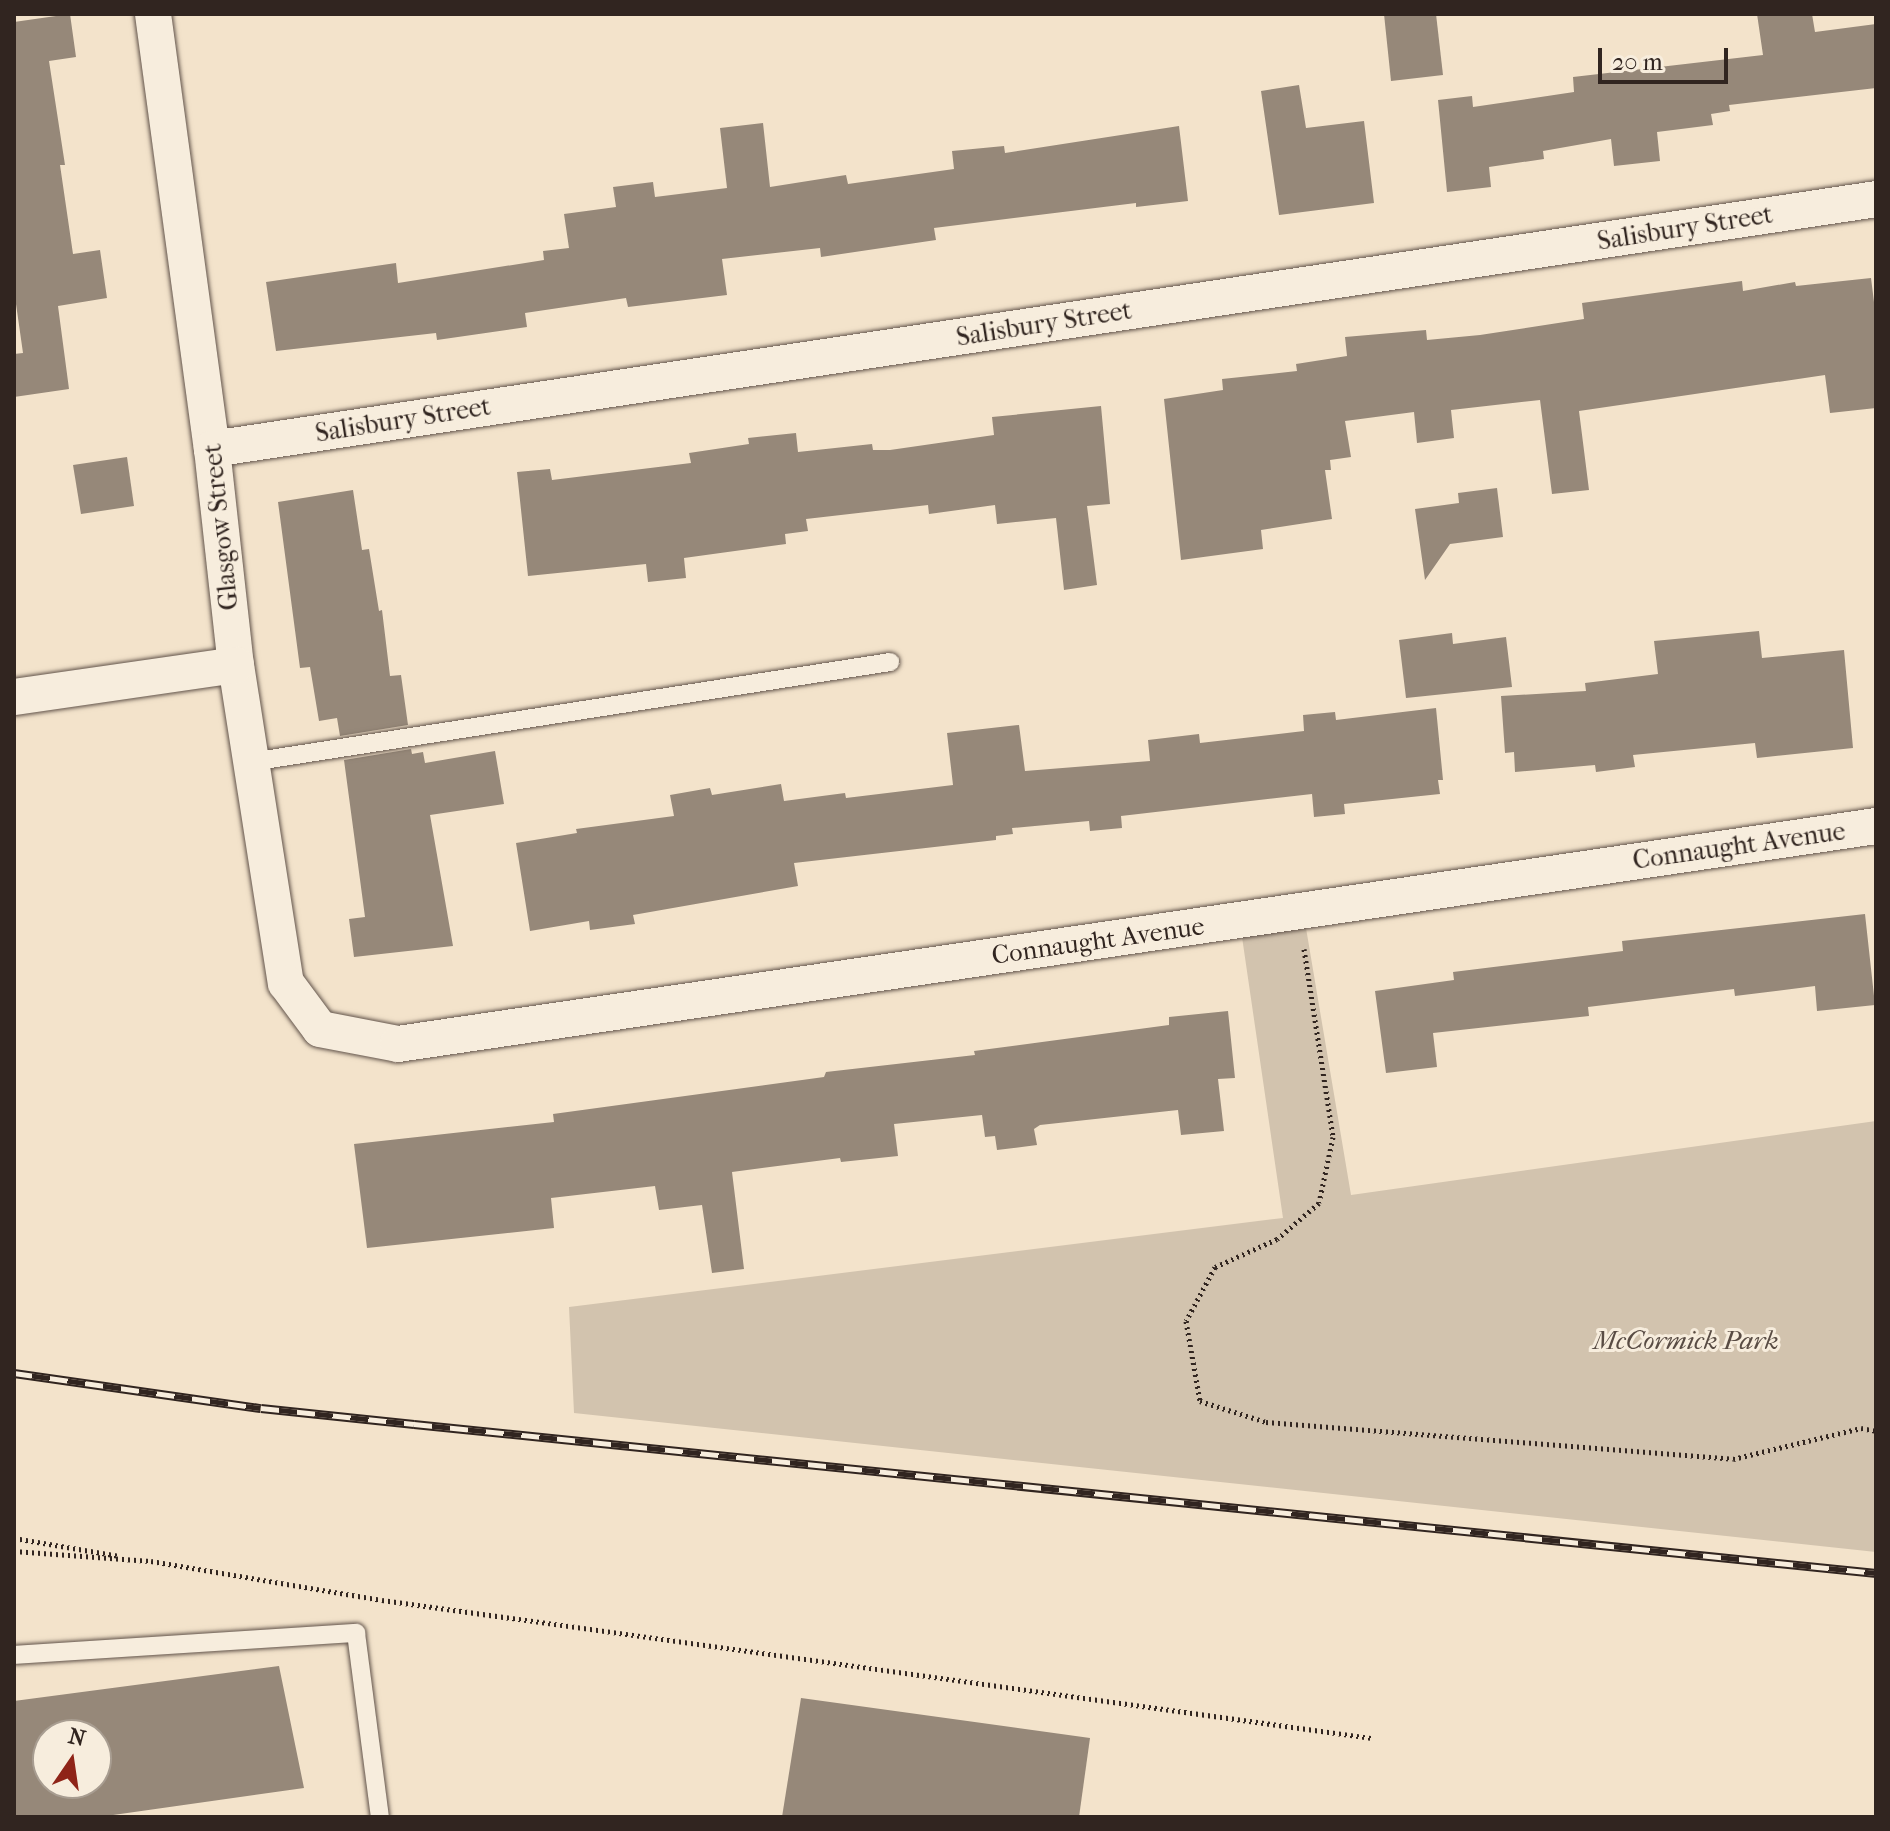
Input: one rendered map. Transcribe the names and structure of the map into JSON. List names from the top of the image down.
{
  "streets": {
    "street": ["Salisbury Street", "Glasgow Street", "Connaught Avenue"]
  },
  "crossings": [
    ["Salisbury Street", "Glasgow Street"],
    ["Glasgow Street", "Connaught Avenue"]
  ],
  "parks": ["McCormick Park"],
  "scale_bar": "20 m",
  "north": "top"
}
